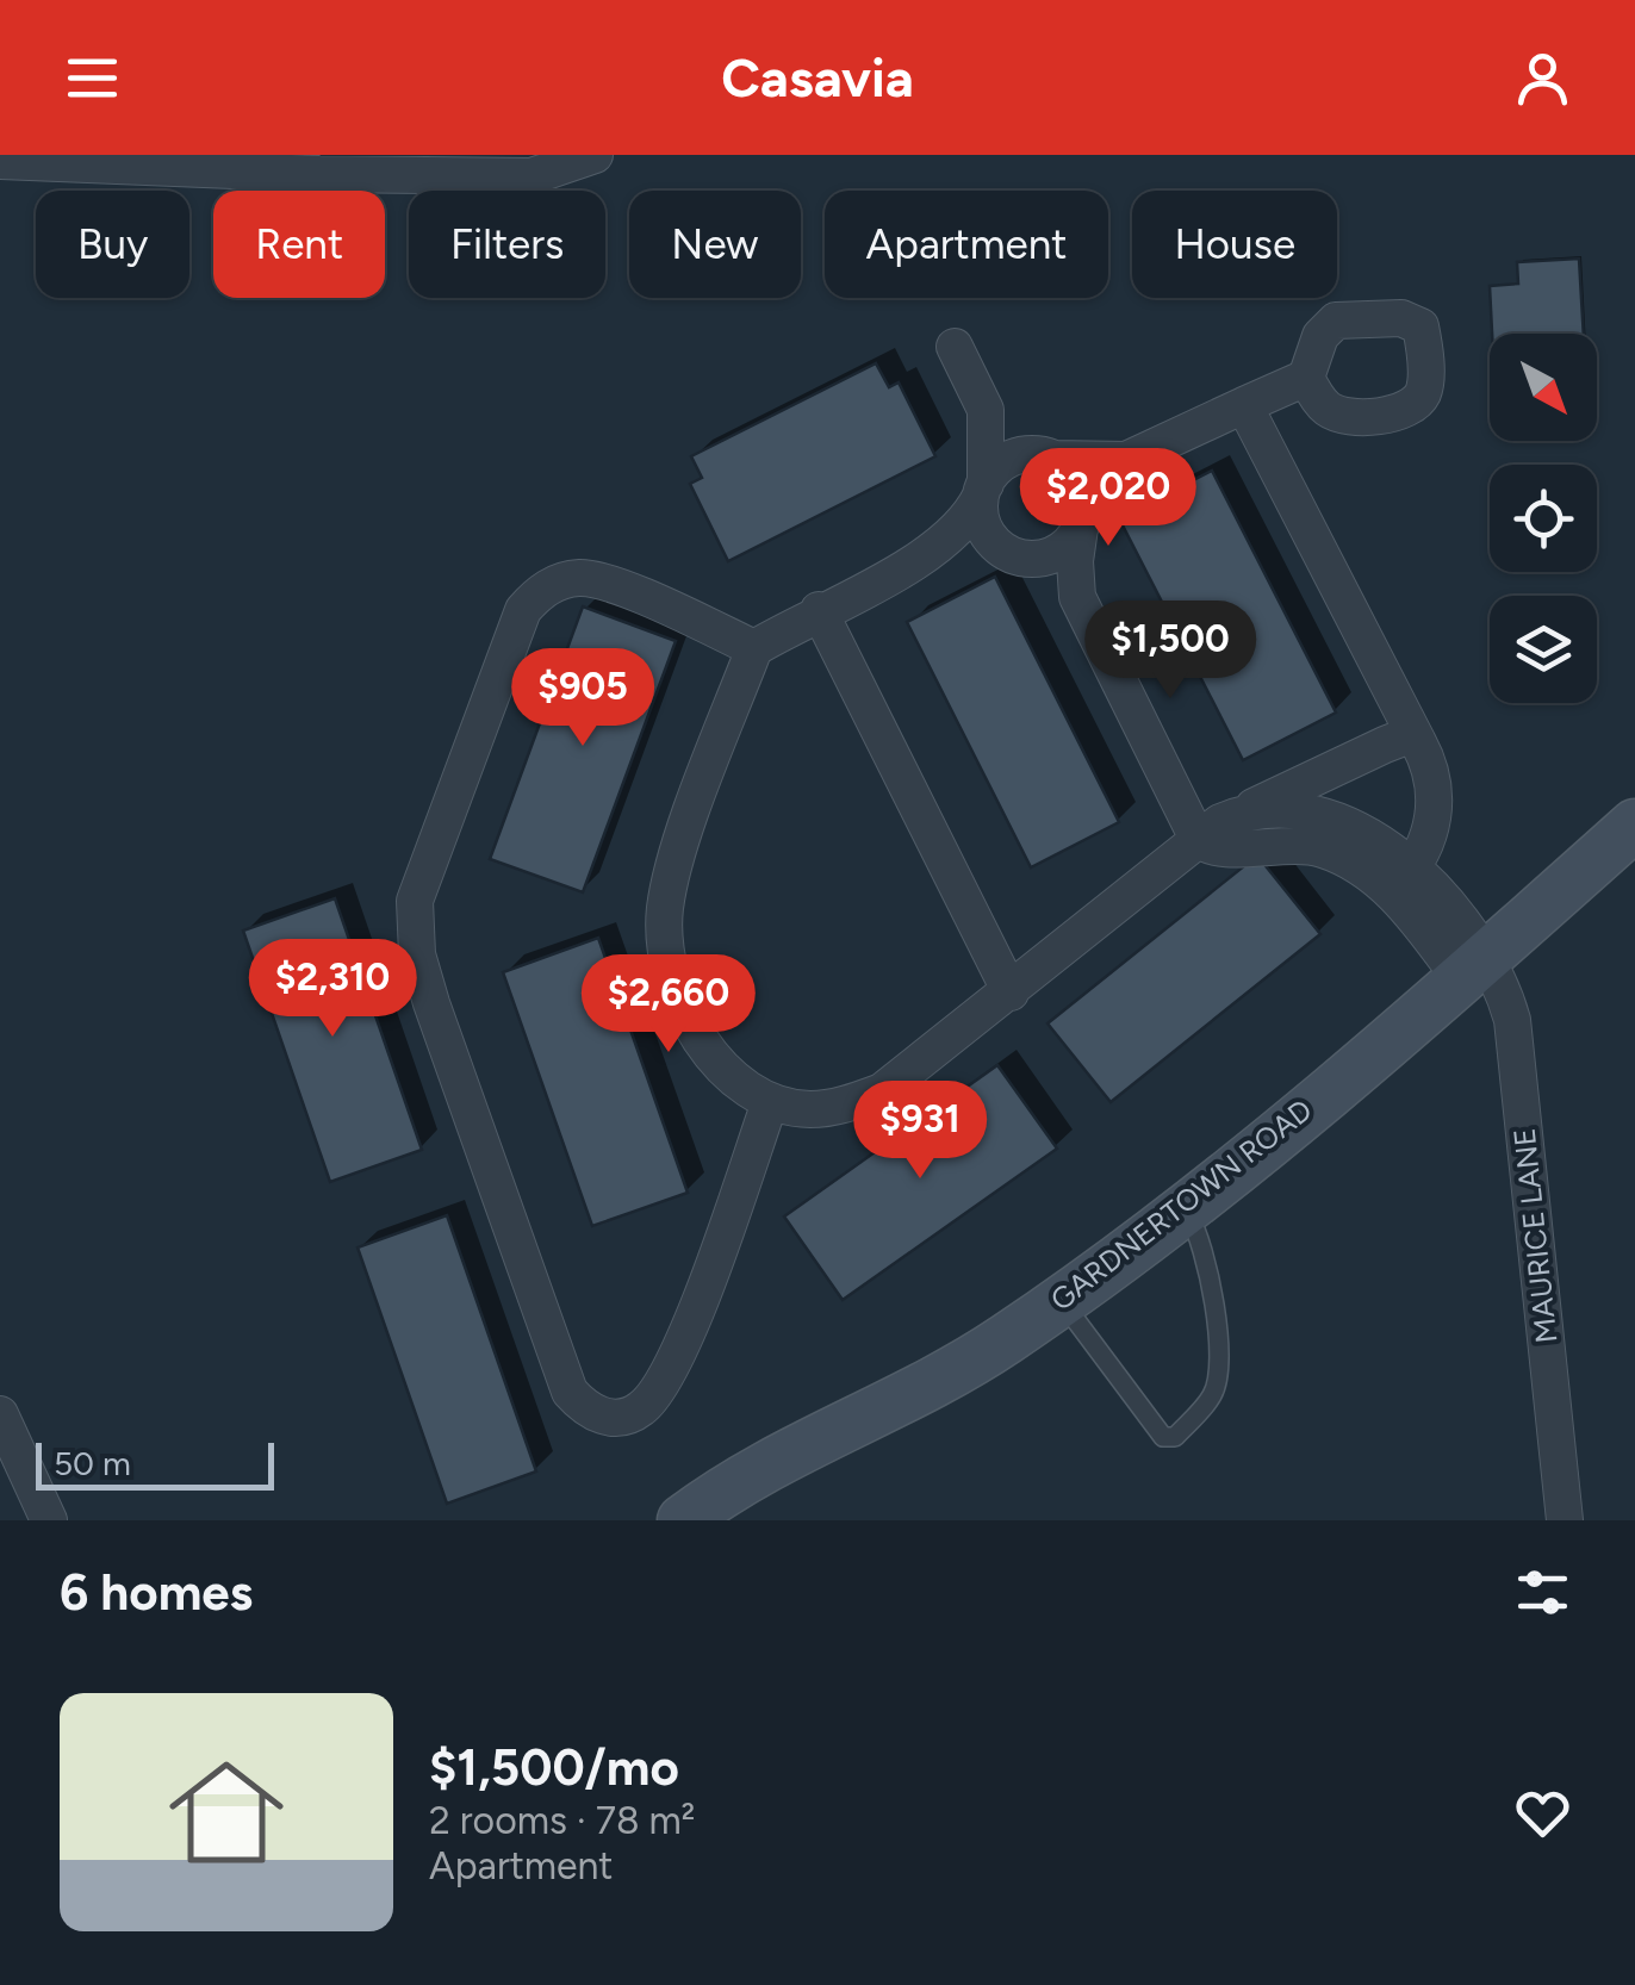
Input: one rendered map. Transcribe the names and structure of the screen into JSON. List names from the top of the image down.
{
  "streets": {
    "street": ["GARDNERTOWN ROAD", "MAURICE LANE"]
  },
  "crossings": [
    ["GARDNERTOWN ROAD", "MAURICE LANE"]
  ],
  "scale_bar": "50 m",
  "north": "bottom right",
  "page": {
    "header": "Casavia",
    "chip": [
      "Buy",
      "Rent",
      "Filters",
      "New",
      "Apartment",
      "House"
    ],
    "price": [
      "$2,020",
      "$1,500",
      "$905",
      "$2,310",
      "$2,660",
      "$931"
    ],
    "scale": "50 m",
    "heading": "6 homes",
    "list": [
      {
        "name": "$1,500/mo",
        "note": "2 rooms · 78 m² · Apartment"
      }
    ]
  }
}
